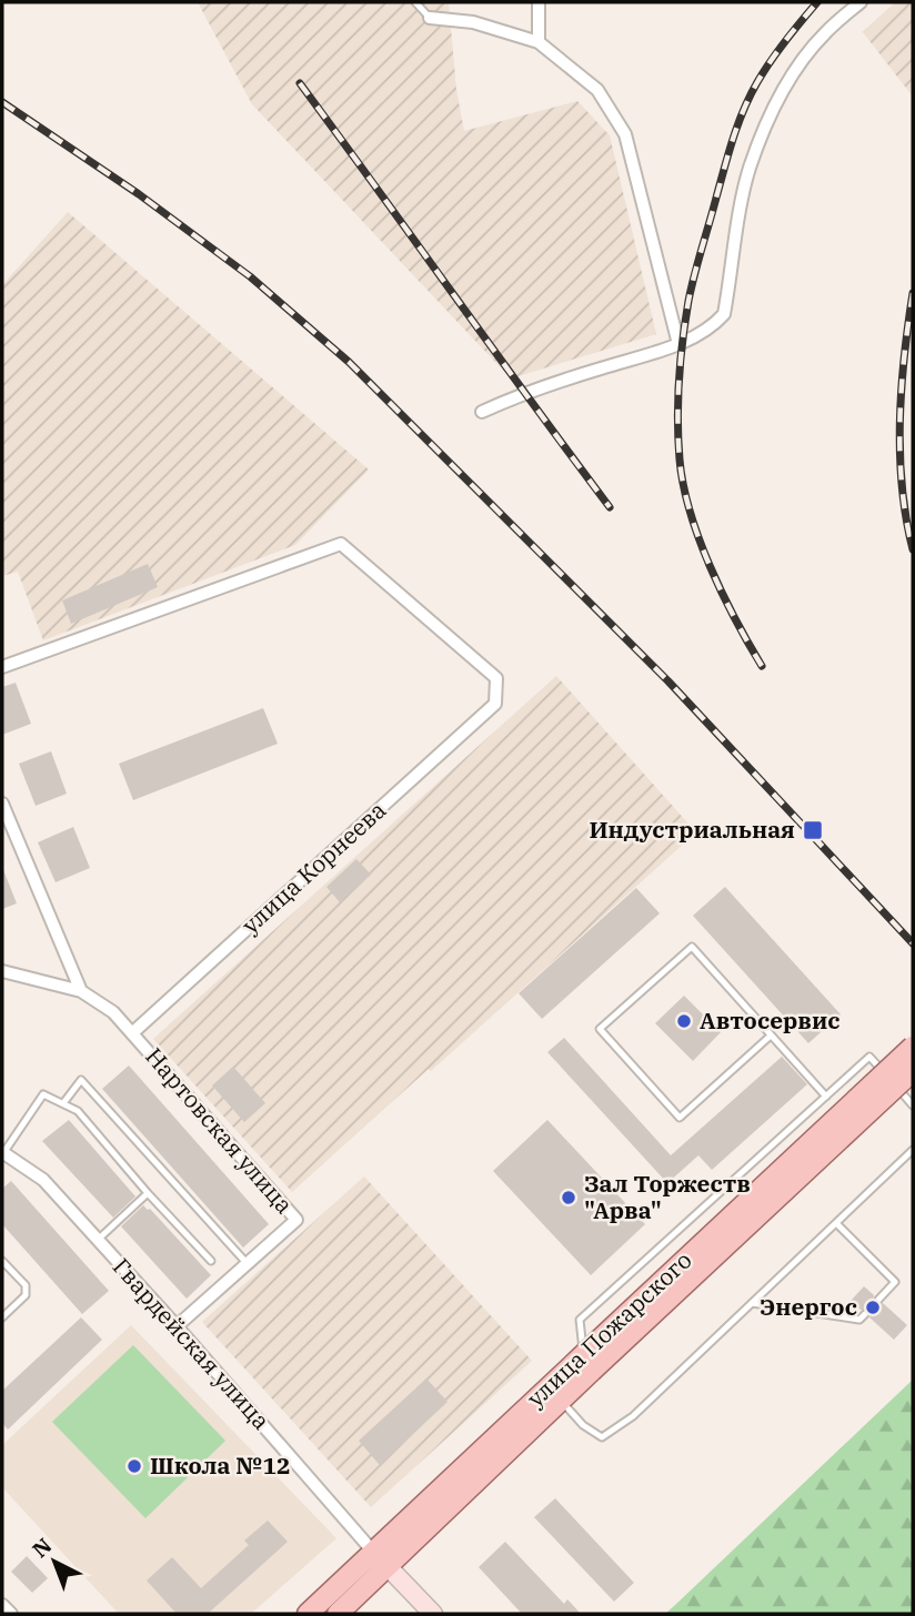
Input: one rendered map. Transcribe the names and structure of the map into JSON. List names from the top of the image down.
{
  "streets": {
    "main road": ["улица Пожарского"],
    "street": ["улица Корнеева", "Нартовская улица", "Гвардейская улица"]
  },
  "crossings": [
    ["улица Корнеева", "Нартовская улица"],
    ["Нартовская улица", "Гвардейская улица"],
    ["улица Пожарского", "Гвардейская улица"]
  ],
  "places": {
    "transit": ["Индустриальная"],
    "other": [
      "Автосервис",
      "Зал Торжеств \"Арва\"",
      "Энергос",
      "Школа №12"
    ]
  },
  "north": "top left"
}
